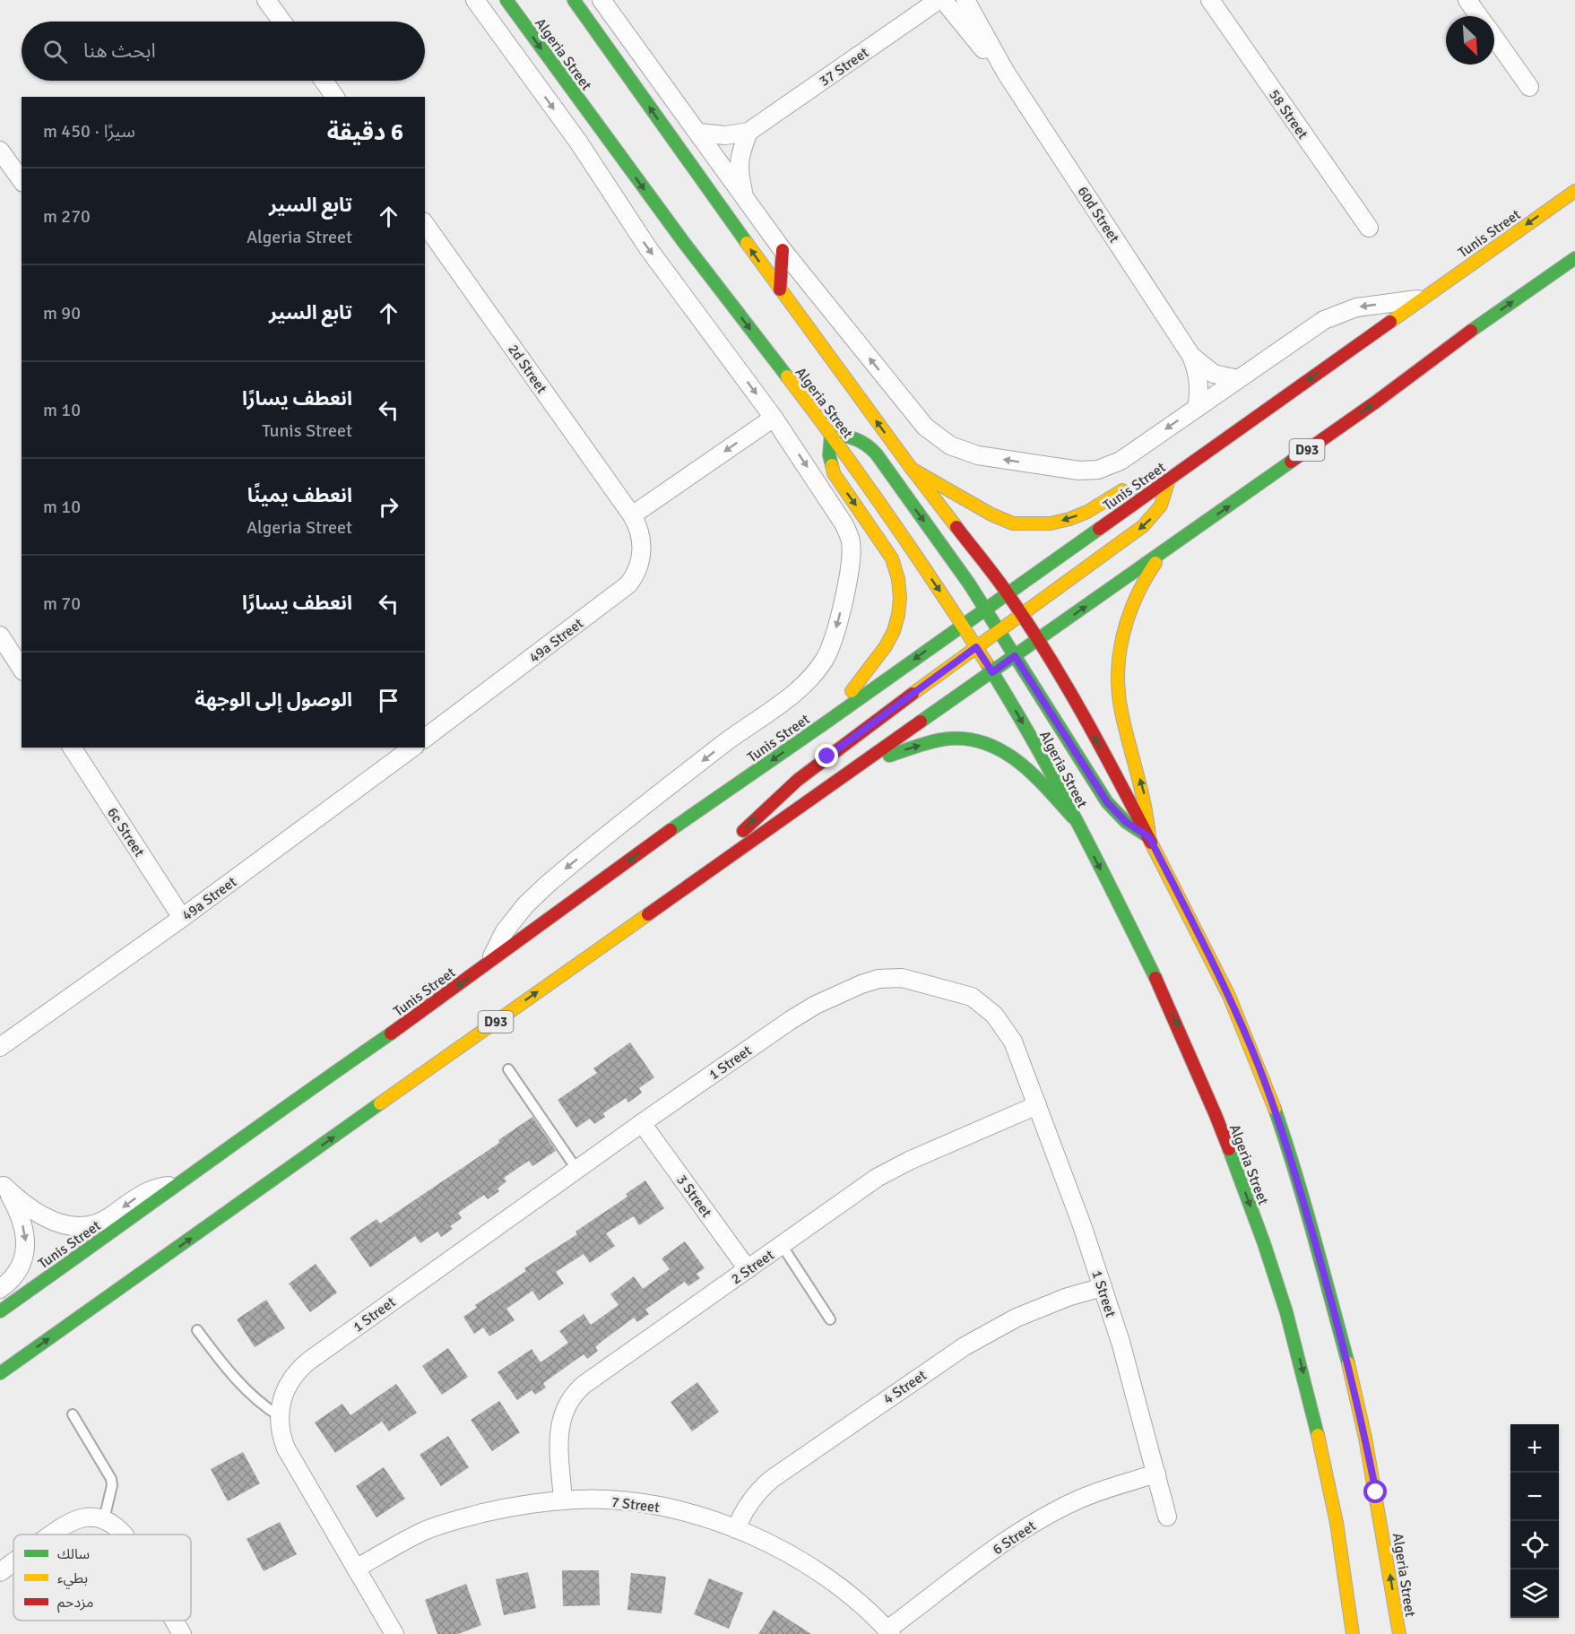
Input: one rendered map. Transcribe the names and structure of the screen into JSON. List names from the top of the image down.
{
  "streets": {
    "main road": ["Algeria Street", "Tunis Street", "D93"],
    "street": [
      "37 Street",
      "58 Street",
      "60d Street",
      "2d Street",
      "49a Street",
      "6c Street",
      "1 Street",
      "3 Street",
      "2 Street",
      "4 Street",
      "7 Street",
      "6 Street"
    ]
  },
  "crossings": [
    ["Algeria Street", "Tunis Street"],
    ["Algeria Street", "D93"],
    ["37 Street", "60d Street"],
    ["2d Street", "49a Street"],
    ["49a Street", "6c Street"],
    ["1 Street", "3 Street"],
    ["1 Street", "2 Street"],
    ["1 Street", "4 Street"],
    ["1 Street", "7 Street"],
    ["1 Street", "6 Street"],
    ["3 Street", "2 Street"],
    ["2 Street", "7 Street"],
    ["4 Street", "7 Street"],
    ["7 Street", "6 Street"]
  ],
  "legend": ["سالك", "بطيء", "مزدحم"],
  "north": "bottom right",
  "page": {
    "search": "ابحث هنا",
    "heading": ["6 دقيقة", "سيرًا · 450 m"],
    "list": [
      ["تابع السير", "Algeria Street", "270 m"],
      ["تابع السير", "90 m"],
      ["انعطف يسارًا", "Tunis Street", "10 m"],
      ["انعطف يمينًا", "Algeria Street", "10 m"],
      ["انعطف يسارًا", "70 m"],
      "الوصول إلى الوجهة"
    ],
    "map_buttons": ["+", "−"]
  }
}
